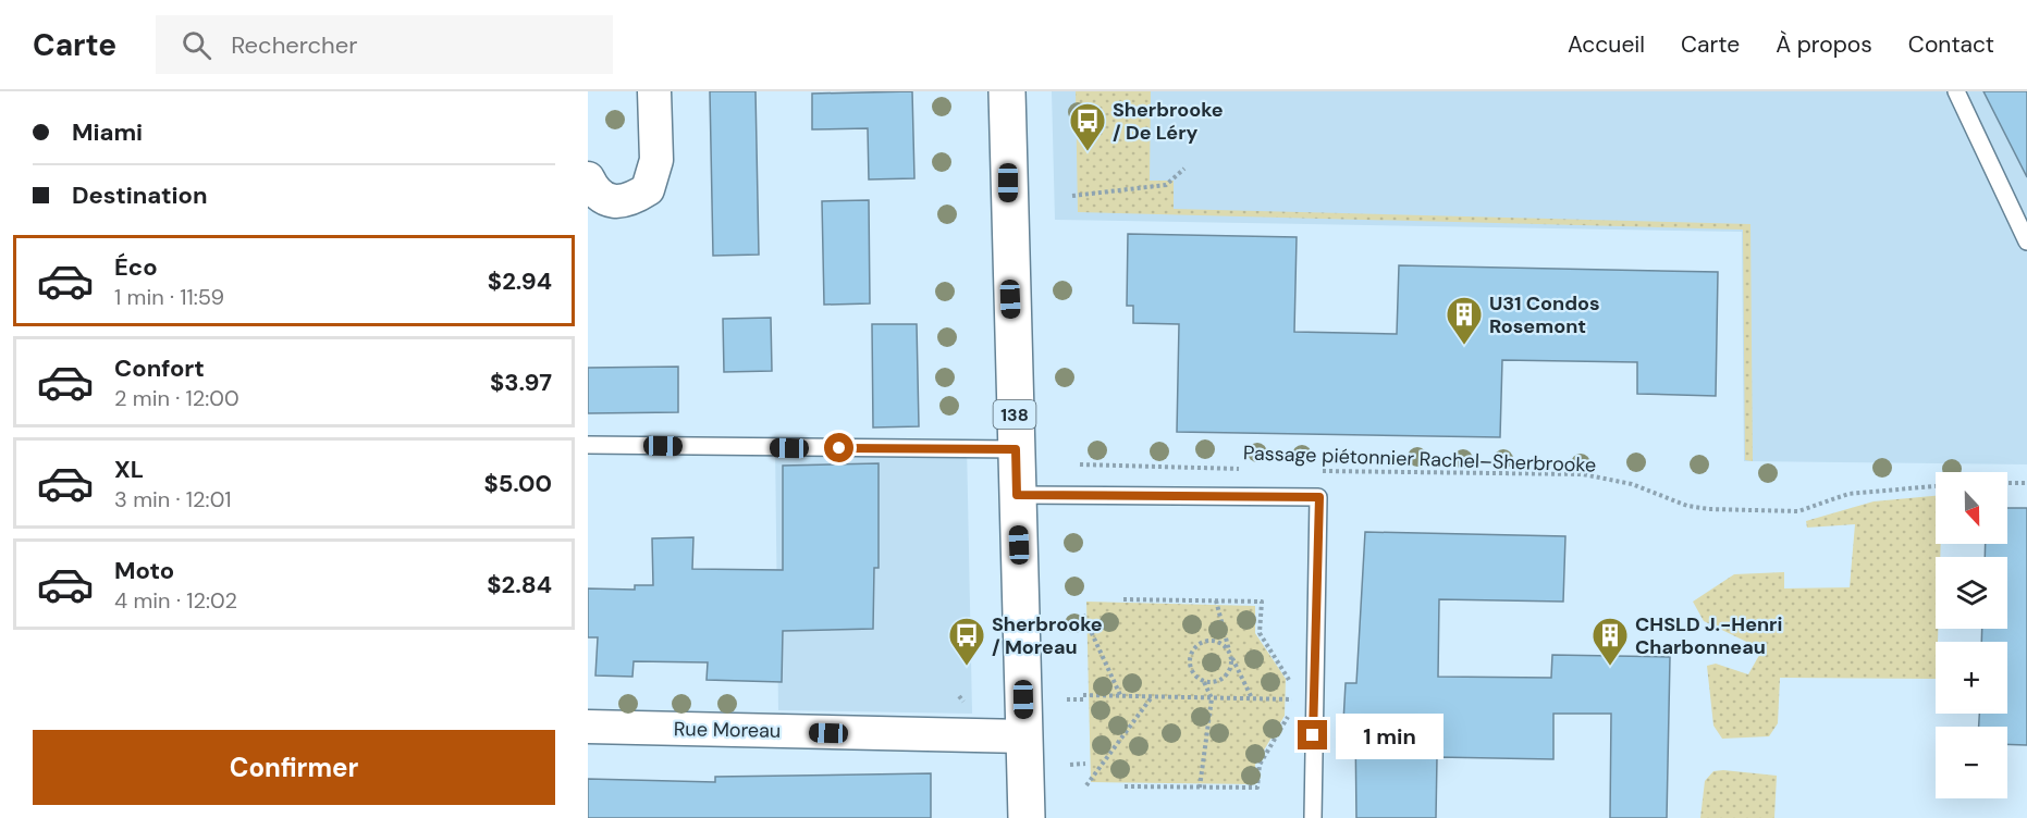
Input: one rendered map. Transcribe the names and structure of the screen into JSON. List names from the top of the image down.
{
  "streets": {
    "main road": ["138"],
    "street": ["Rue Moreau"],
    "path": ["Passage piétonnier Rachel–Sherbrooke"]
  },
  "crossings": [
    ["138", "Rue Moreau"]
  ],
  "places": {
    "bus stop": ["Sherbrooke / De Léry", "Sherbrooke / Moreau"],
    "building": ["U31 Condos Rosemont", "CHSLD J.-Henri Charbonneau"]
  },
  "north": "bottom",
  "page": {
    "header": "Carte",
    "search": "Rechercher",
    "nav": [
      "Accueil",
      "Carte",
      "À propos",
      "Contact"
    ],
    "banner": ["Miami", "Destination"],
    "list": [
      {
        "name": "Éco",
        "note": "1 min · 11:59",
        "value": "$2.94"
      },
      {
        "name": "Confort",
        "note": "2 min · 12:00",
        "value": "$3.97"
      },
      {
        "name": "XL",
        "note": "3 min · 12:01",
        "value": "$5.00"
      },
      {
        "name": "Moto",
        "note": "4 min · 12:02",
        "value": "$2.84"
      }
    ],
    "map_buttons": ["+", "−"],
    "bubble": "1 min",
    "buttons": "Confirmer"
  }
}
